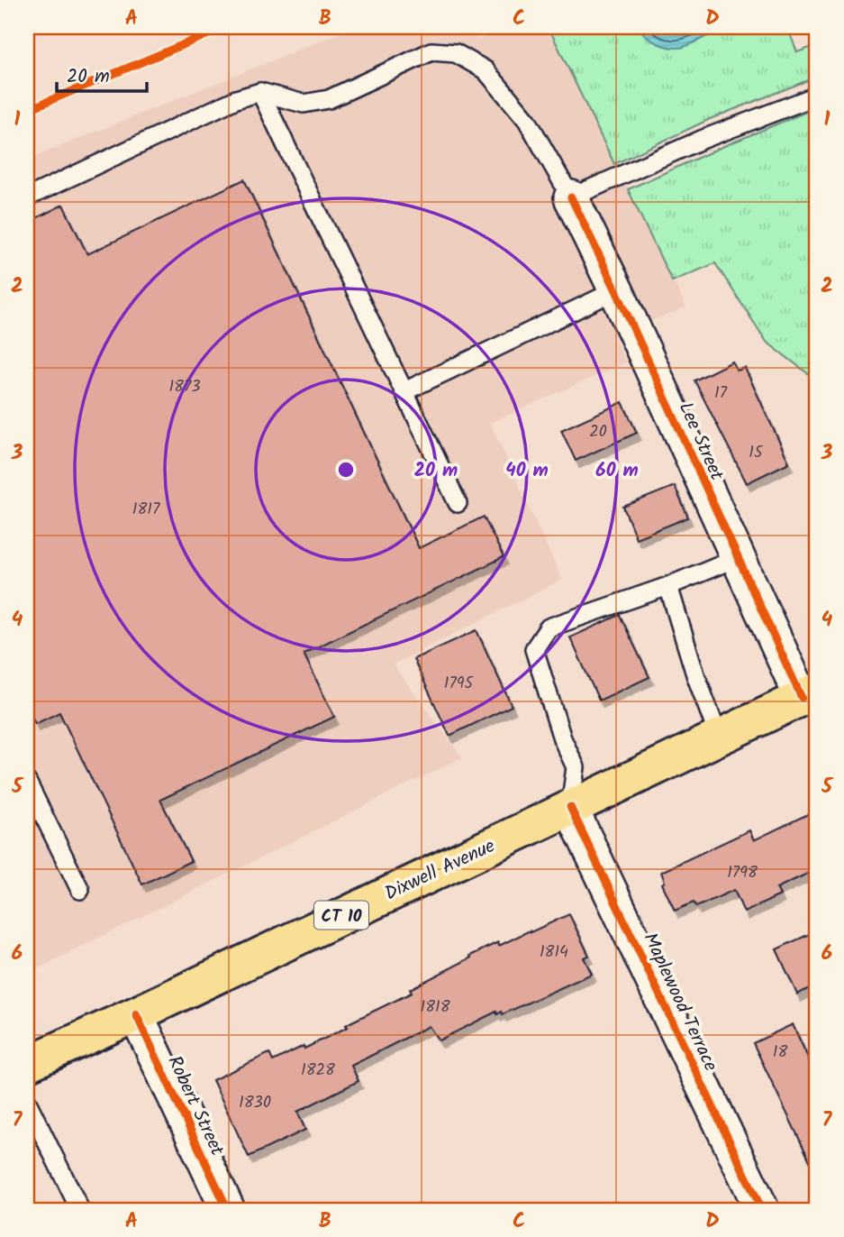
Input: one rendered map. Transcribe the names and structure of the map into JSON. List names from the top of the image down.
{
  "streets": {
    "main road": ["Dixwell Avenue", "CT 10"],
    "street": ["Lee Street", "Maplewood Terrace", "Robert Street"]
  },
  "crossings": [
    ["Lee Street", "Dixwell Avenue"],
    ["Dixwell Avenue", "Maplewood Terrace"],
    ["Dixwell Avenue", "Robert Street"]
  ],
  "house_numbers": [
    "1873",
    "17",
    "20",
    "15",
    "1817",
    "1795",
    "1798",
    "1814",
    "1818",
    "18",
    "1828",
    "1830"
  ],
  "scale_bar": "20 m",
  "grid": {
    "columns": [
      "A",
      "B",
      "C",
      "D"
    ],
    "rows": [
      "1",
      "2",
      "3",
      "4",
      "5",
      "6",
      "7"
    ]
  },
  "rings": ["20 m", "40 m", "60 m"]
}
